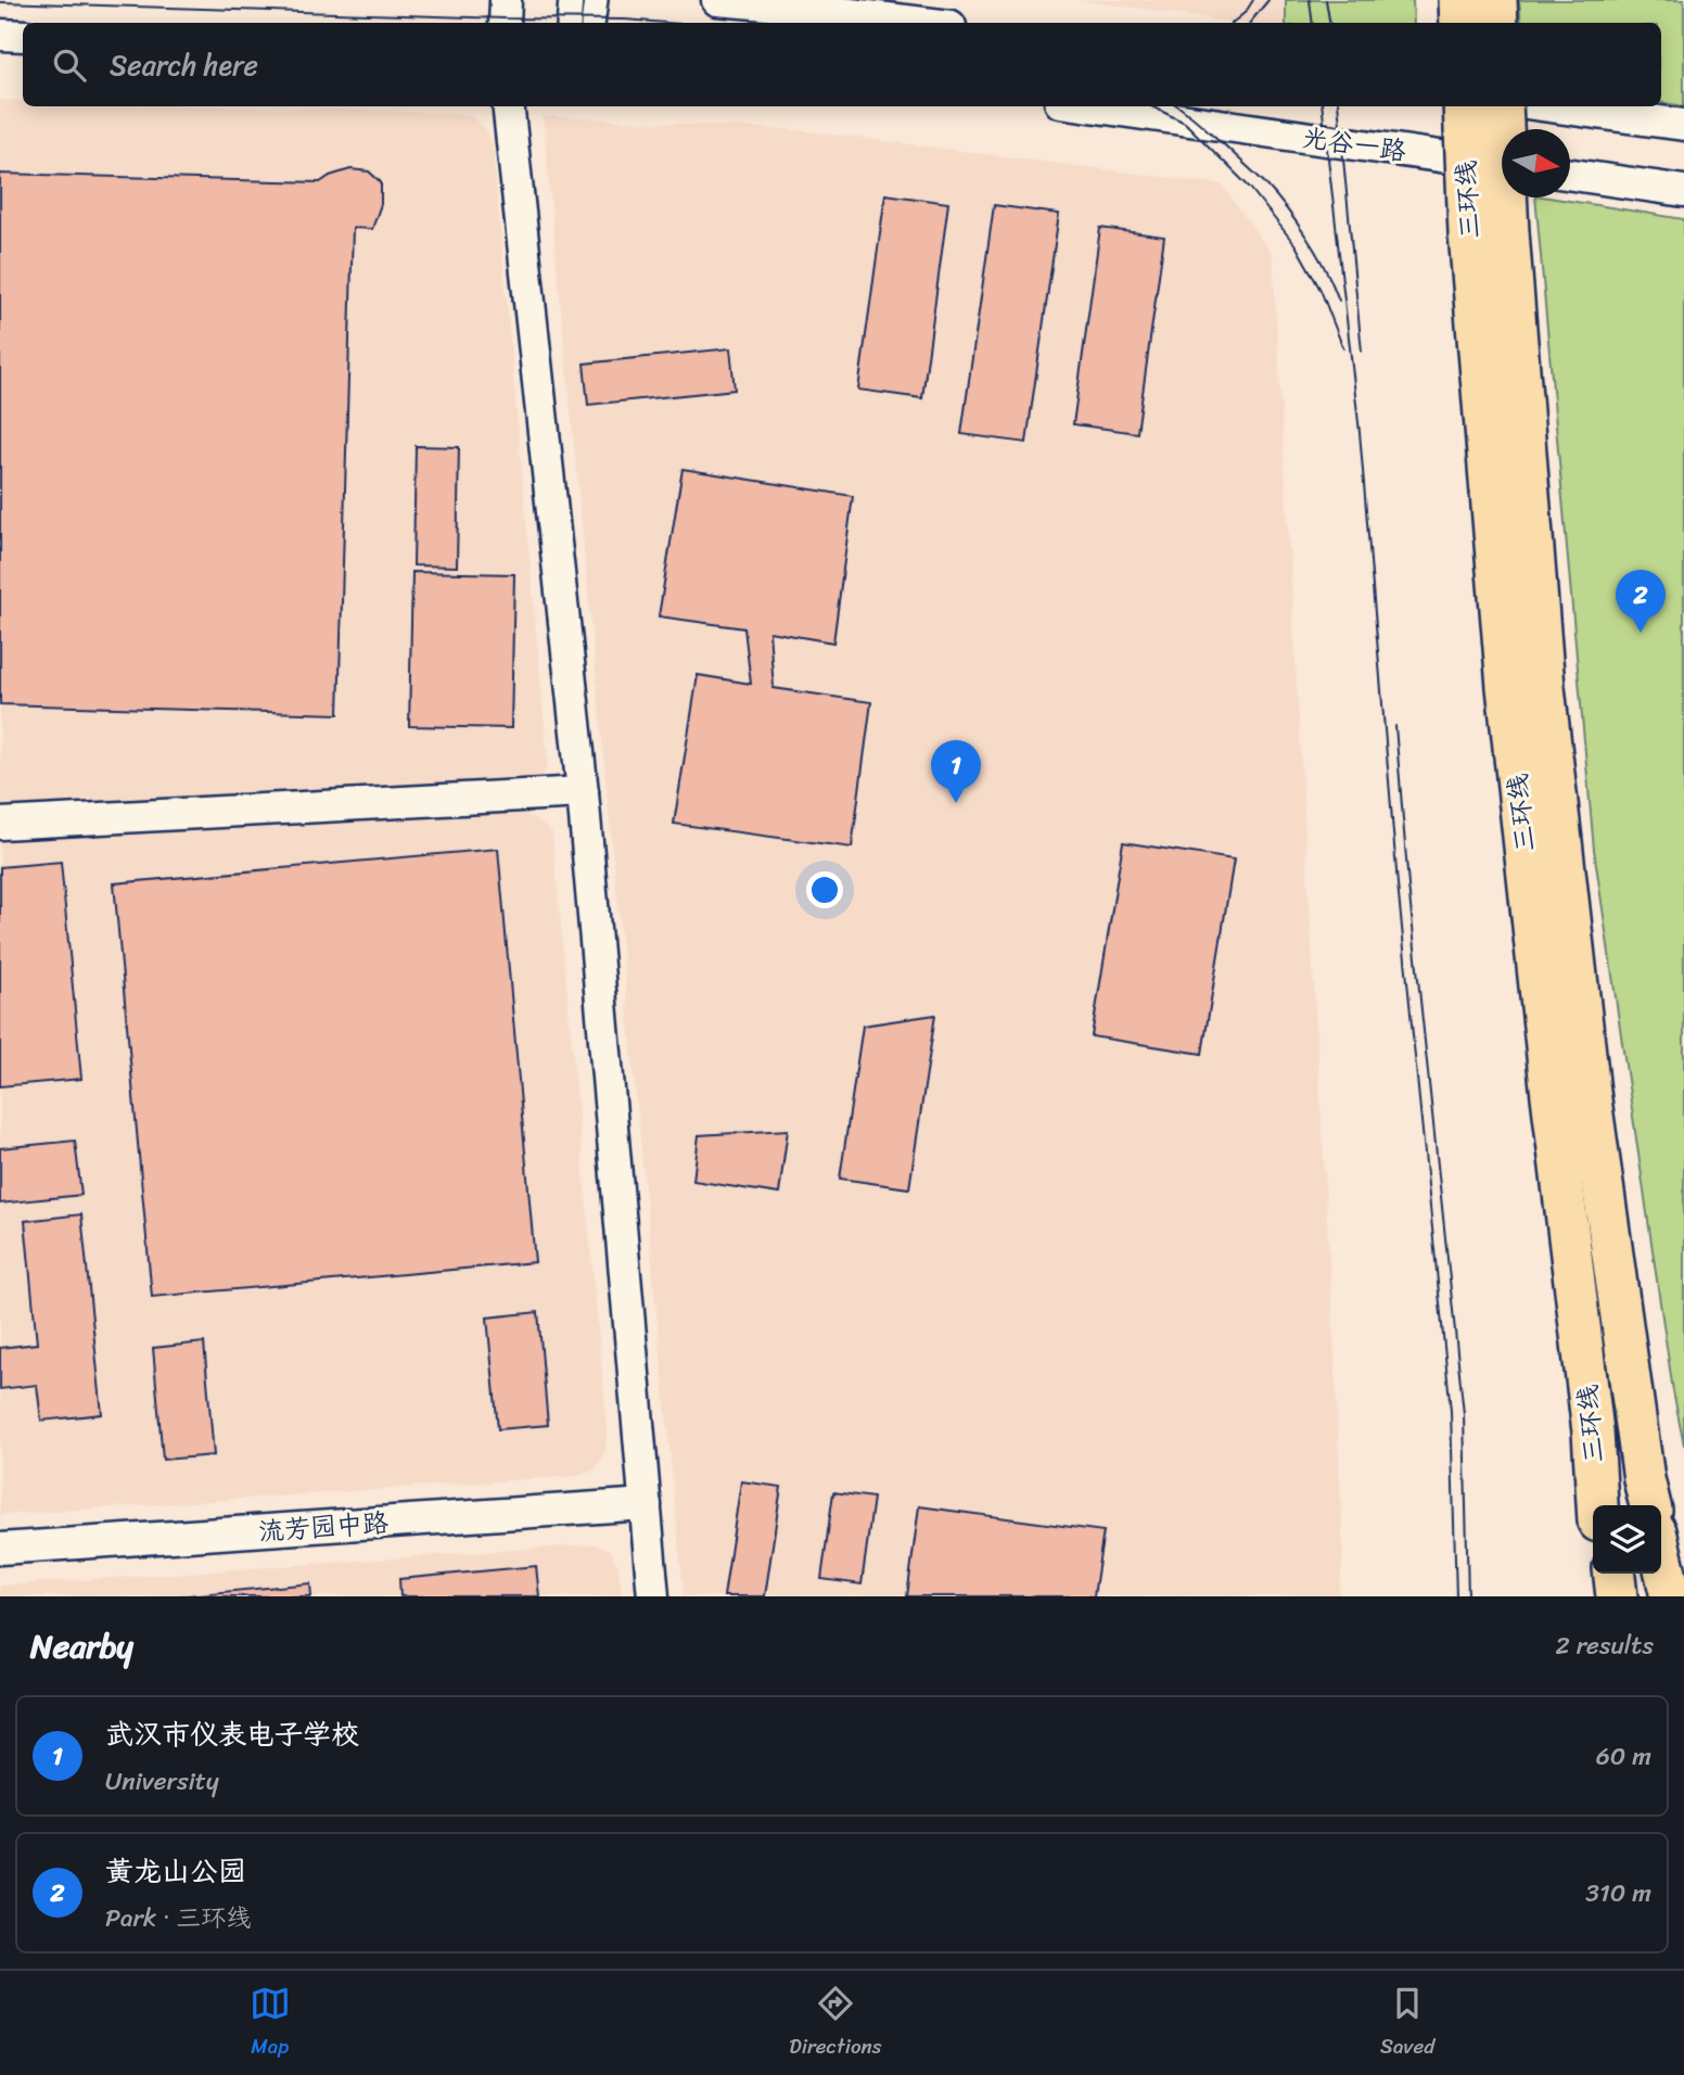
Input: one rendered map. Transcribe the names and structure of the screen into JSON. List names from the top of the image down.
{
  "streets": {
    "highway": ["三环线"],
    "street": ["光谷一路", "流芳园中路"]
  },
  "north": "right",
  "page": {
    "search": "Search here",
    "pins": ["2", "1"],
    "heading": ["Nearby", "2 results"],
    "list": [
      {
        "mark": "1",
        "name": "武汉市仪表电子学校",
        "note": "University",
        "value": "60 m"
      },
      {
        "mark": "2",
        "name": "黄龙山公园",
        "note": "Park · 三环线",
        "value": "310 m"
      }
    ],
    "nav": ["Map", "Directions", "Saved"]
  }
}
